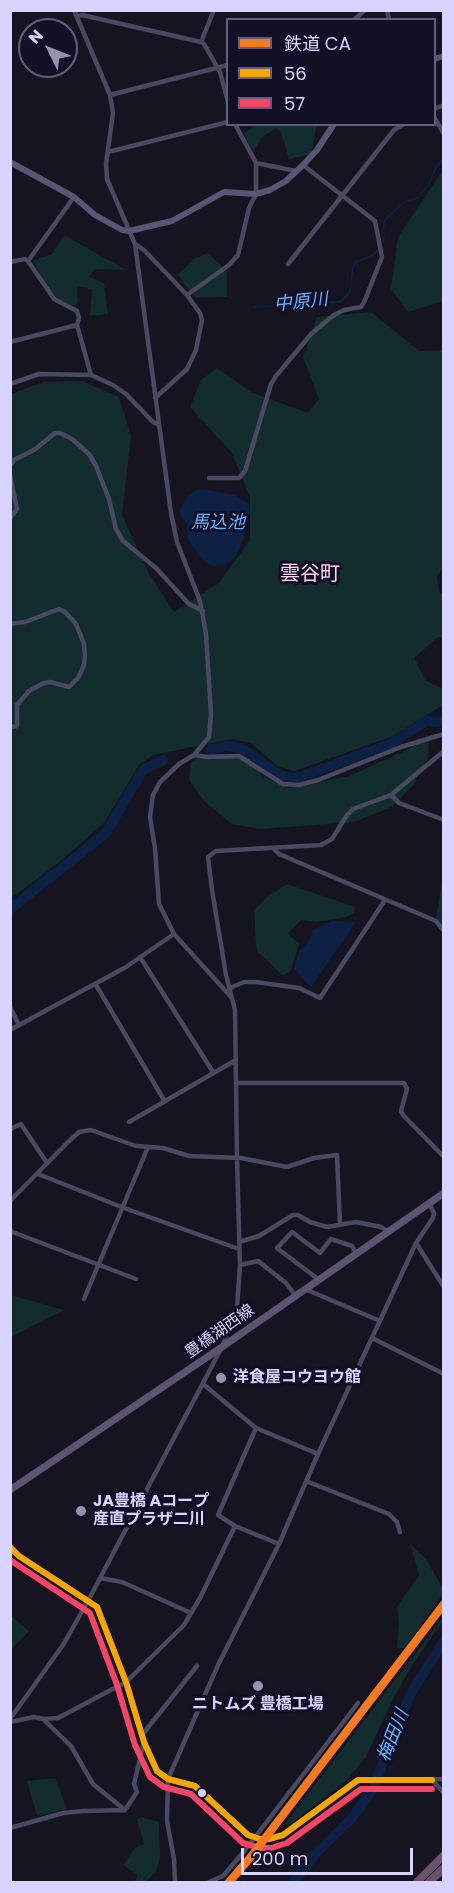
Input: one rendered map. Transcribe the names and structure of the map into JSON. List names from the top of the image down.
{
  "streets": {
    "main road": ["豊橋湖西線"]
  },
  "districts": ["雲谷町"],
  "water": ["中原川", "馬込池", "梅田川"],
  "places": ["洋食屋コウヨウ館", "JA豊橋 Aコープ 産直プラザ二川", "ニトムズ 豊橋工場"],
  "lines": ["transit line 56", "transit line 57", "rail line CA"],
  "legend": ["鉄道 CA", "56", "57"],
  "scale_bar": "200 m",
  "north": "top left"
}
